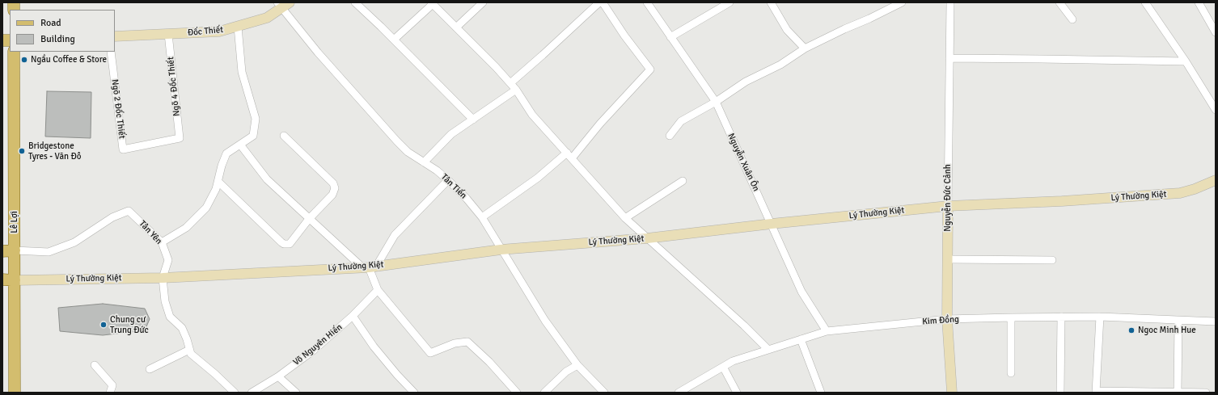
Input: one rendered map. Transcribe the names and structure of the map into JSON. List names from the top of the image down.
{
  "streets": {
    "main road": ["Lê Lợi"],
    "street": [
      "Đốc Thiết",
      "Ngõ 4 Đốc Thiết",
      "Ngõ 2 Đốc Thiết",
      "Nguyễn Xuân Ôn",
      "Tân Tiến",
      "Lý Thường Kiệt",
      "Nguyễn Đức Cảnh",
      "Tân Yên",
      "Kim Đồng",
      "Võ Nguyên Hiến"
    ]
  },
  "crossings": [
    ["Đốc Thiết", "Ngõ 4 Đốc Thiết"],
    ["Đốc Thiết", "Tân Tiến"],
    ["Ngõ 4 Đốc Thiết", "Ngõ 2 Đốc Thiết"],
    ["Nguyễn Xuân Ôn", "Lý Thường Kiệt"],
    ["Nguyễn Xuân Ôn", "Kim Đồng"],
    ["Tân Tiến", "Lý Thường Kiệt"],
    ["Lý Thường Kiệt", "Nguyễn Đức Cảnh"],
    ["Lý Thường Kiệt", "Lê Lợi"],
    ["Lý Thường Kiệt", "Tân Yên"],
    ["Nguyễn Đức Cảnh", "Kim Đồng"],
    ["Lê Lợi", "Tân Yên"]
  ],
  "places": [
    "Ngầu Coffee & Store",
    "Bridgestone Tyres - Văn Đô",
    "Chung cư Trung Đức",
    "Ngoc Minh Hue"
  ],
  "legend": ["Road", "Building"]
}
